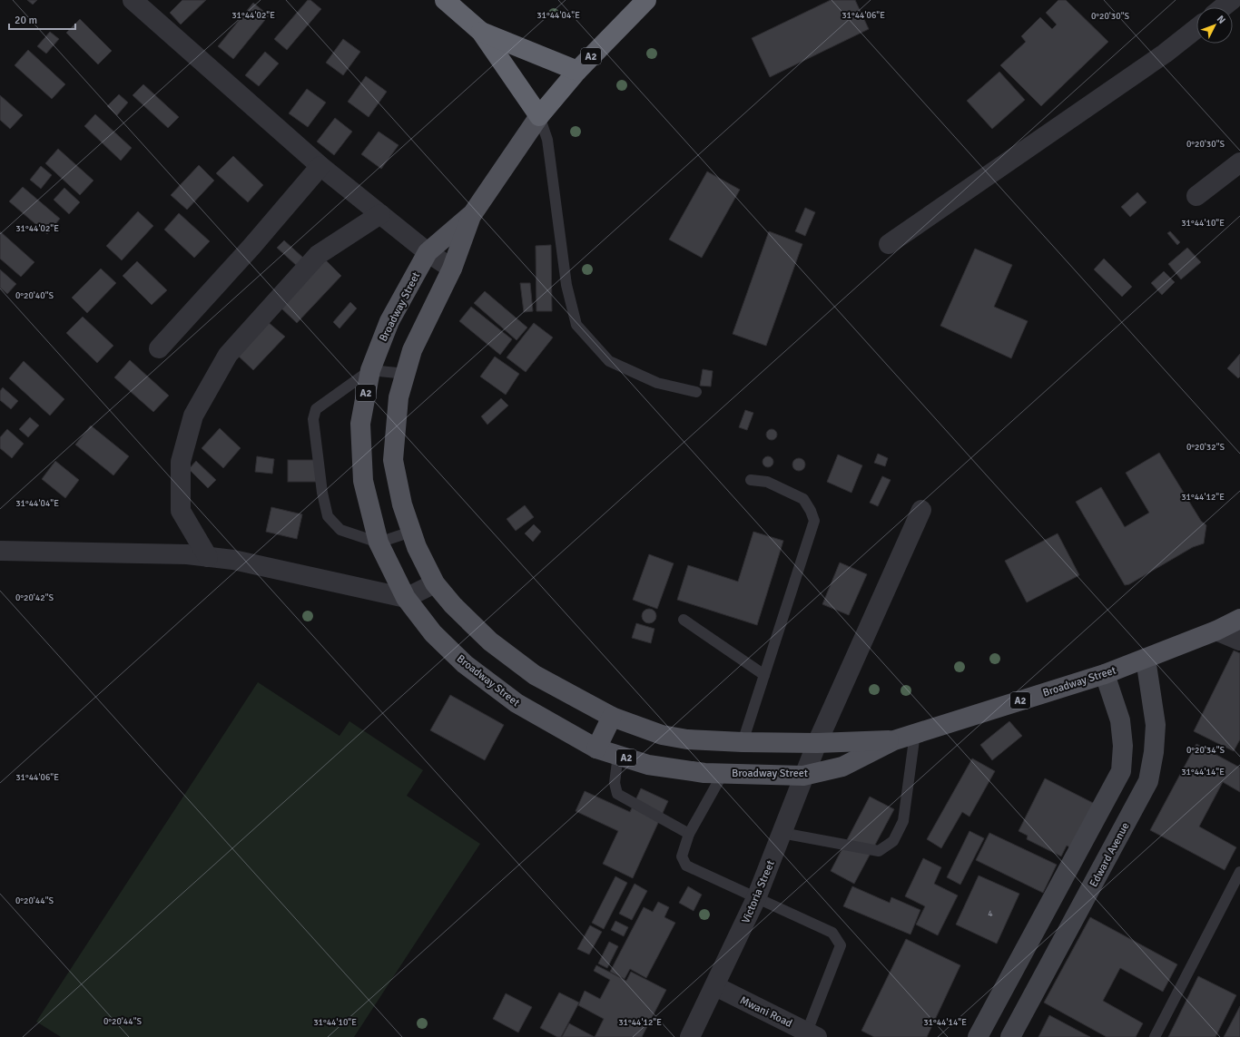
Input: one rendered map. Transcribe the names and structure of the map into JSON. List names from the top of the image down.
{
  "streets": {
    "highway": ["A2"],
    "main road": ["Broadway Street"],
    "street": ["Edward Avenue", "Victoria Street", "Mwani Road"]
  },
  "crossings": [
    ["A2", "Broadway Street"],
    ["Broadway Street", "Edward Avenue"],
    ["Broadway Street", "Victoria Street"],
    ["Victoria Street", "Mwani Road"]
  ],
  "house_numbers": ["4"],
  "scale_bar": "20 m",
  "north": "top right",
  "coordinates": [
    "31°44'02\"E",
    "31°44'06\"E",
    "31°44'04\"E",
    "0°20'30\"S",
    "31°44'10\"E",
    "0°20'40\"S",
    "0°20'32\"S",
    "31°44'12\"E",
    "0°20'42\"S",
    "0°20'34\"S",
    "31°44'14\"E",
    "0°20'44\"S"
  ]
}
